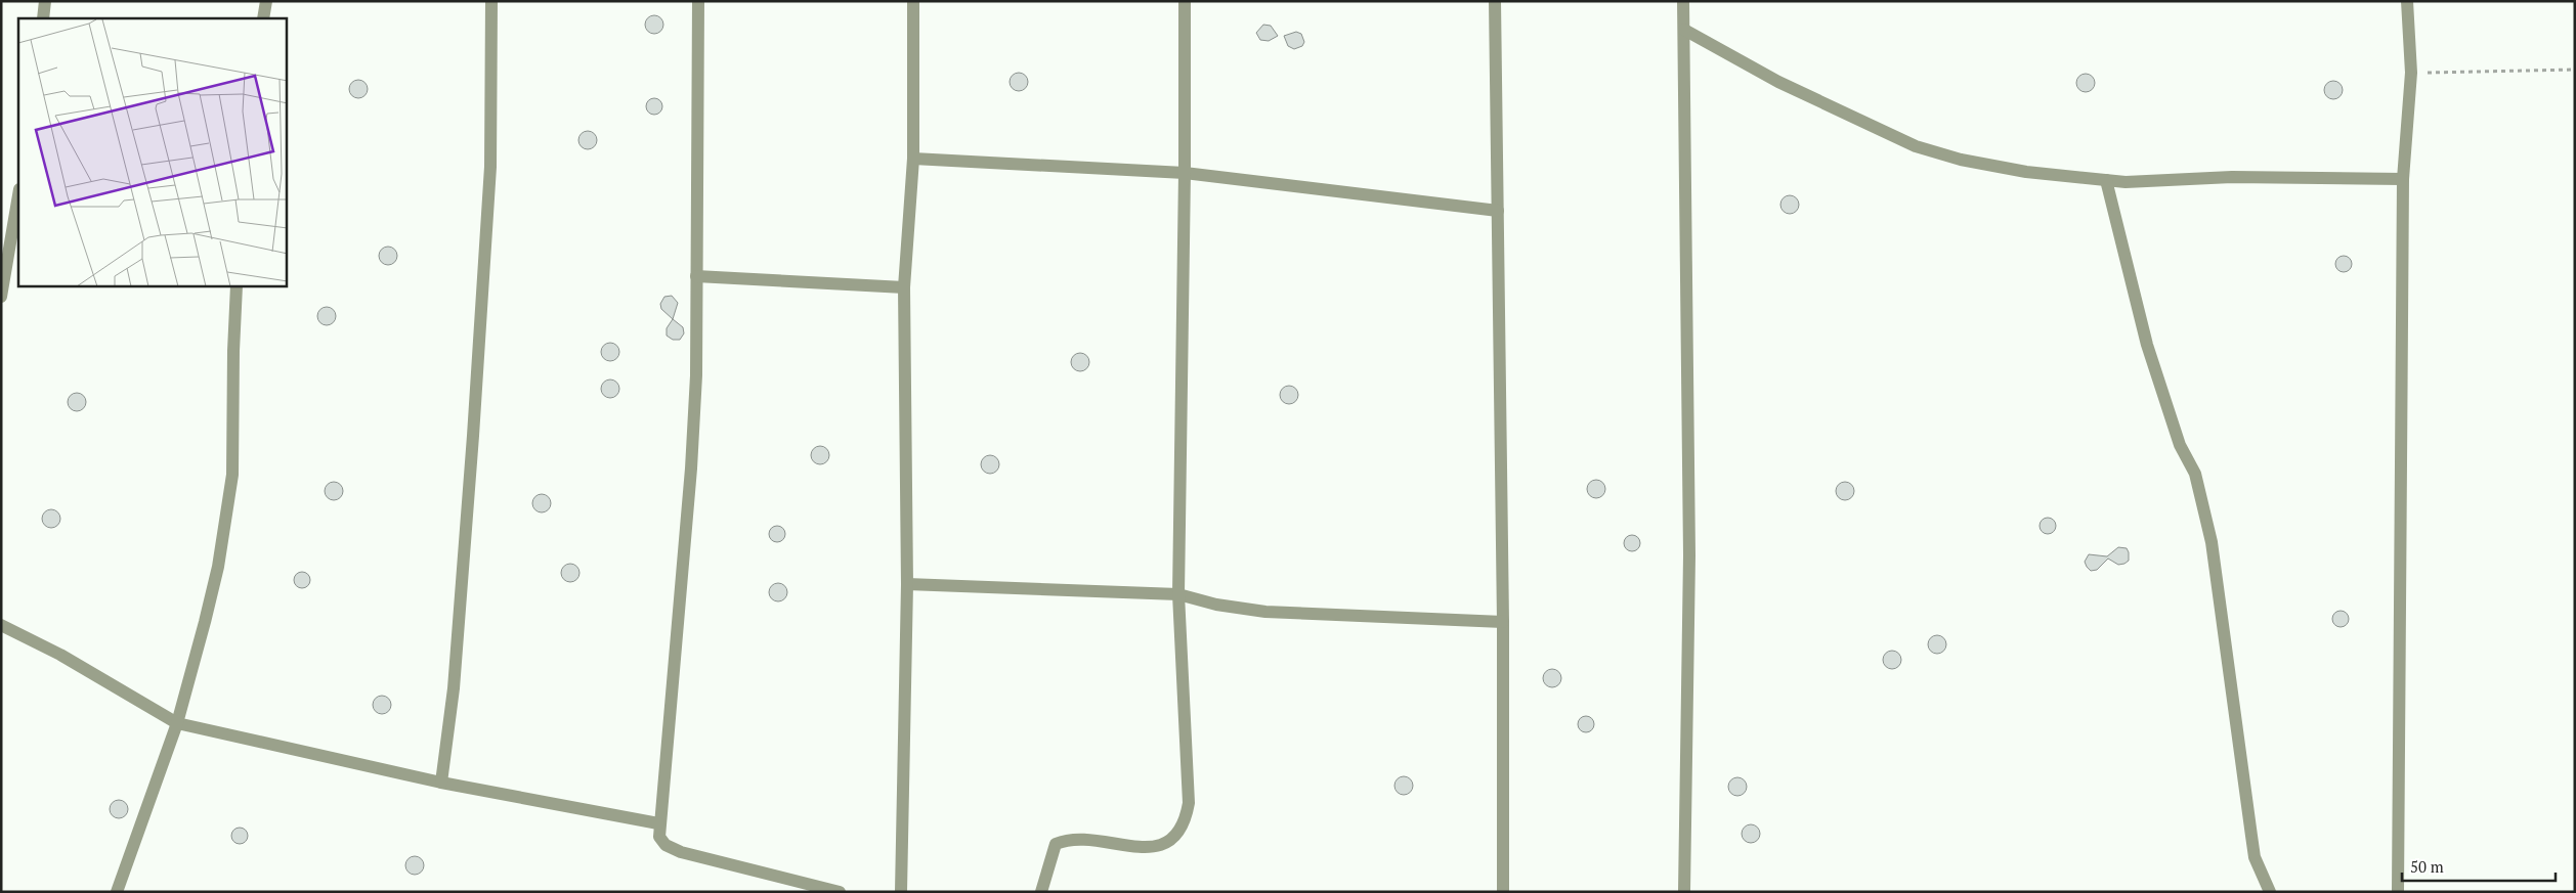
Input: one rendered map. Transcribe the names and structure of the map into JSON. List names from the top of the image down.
{
  "scale_bar": "50 m"
}
